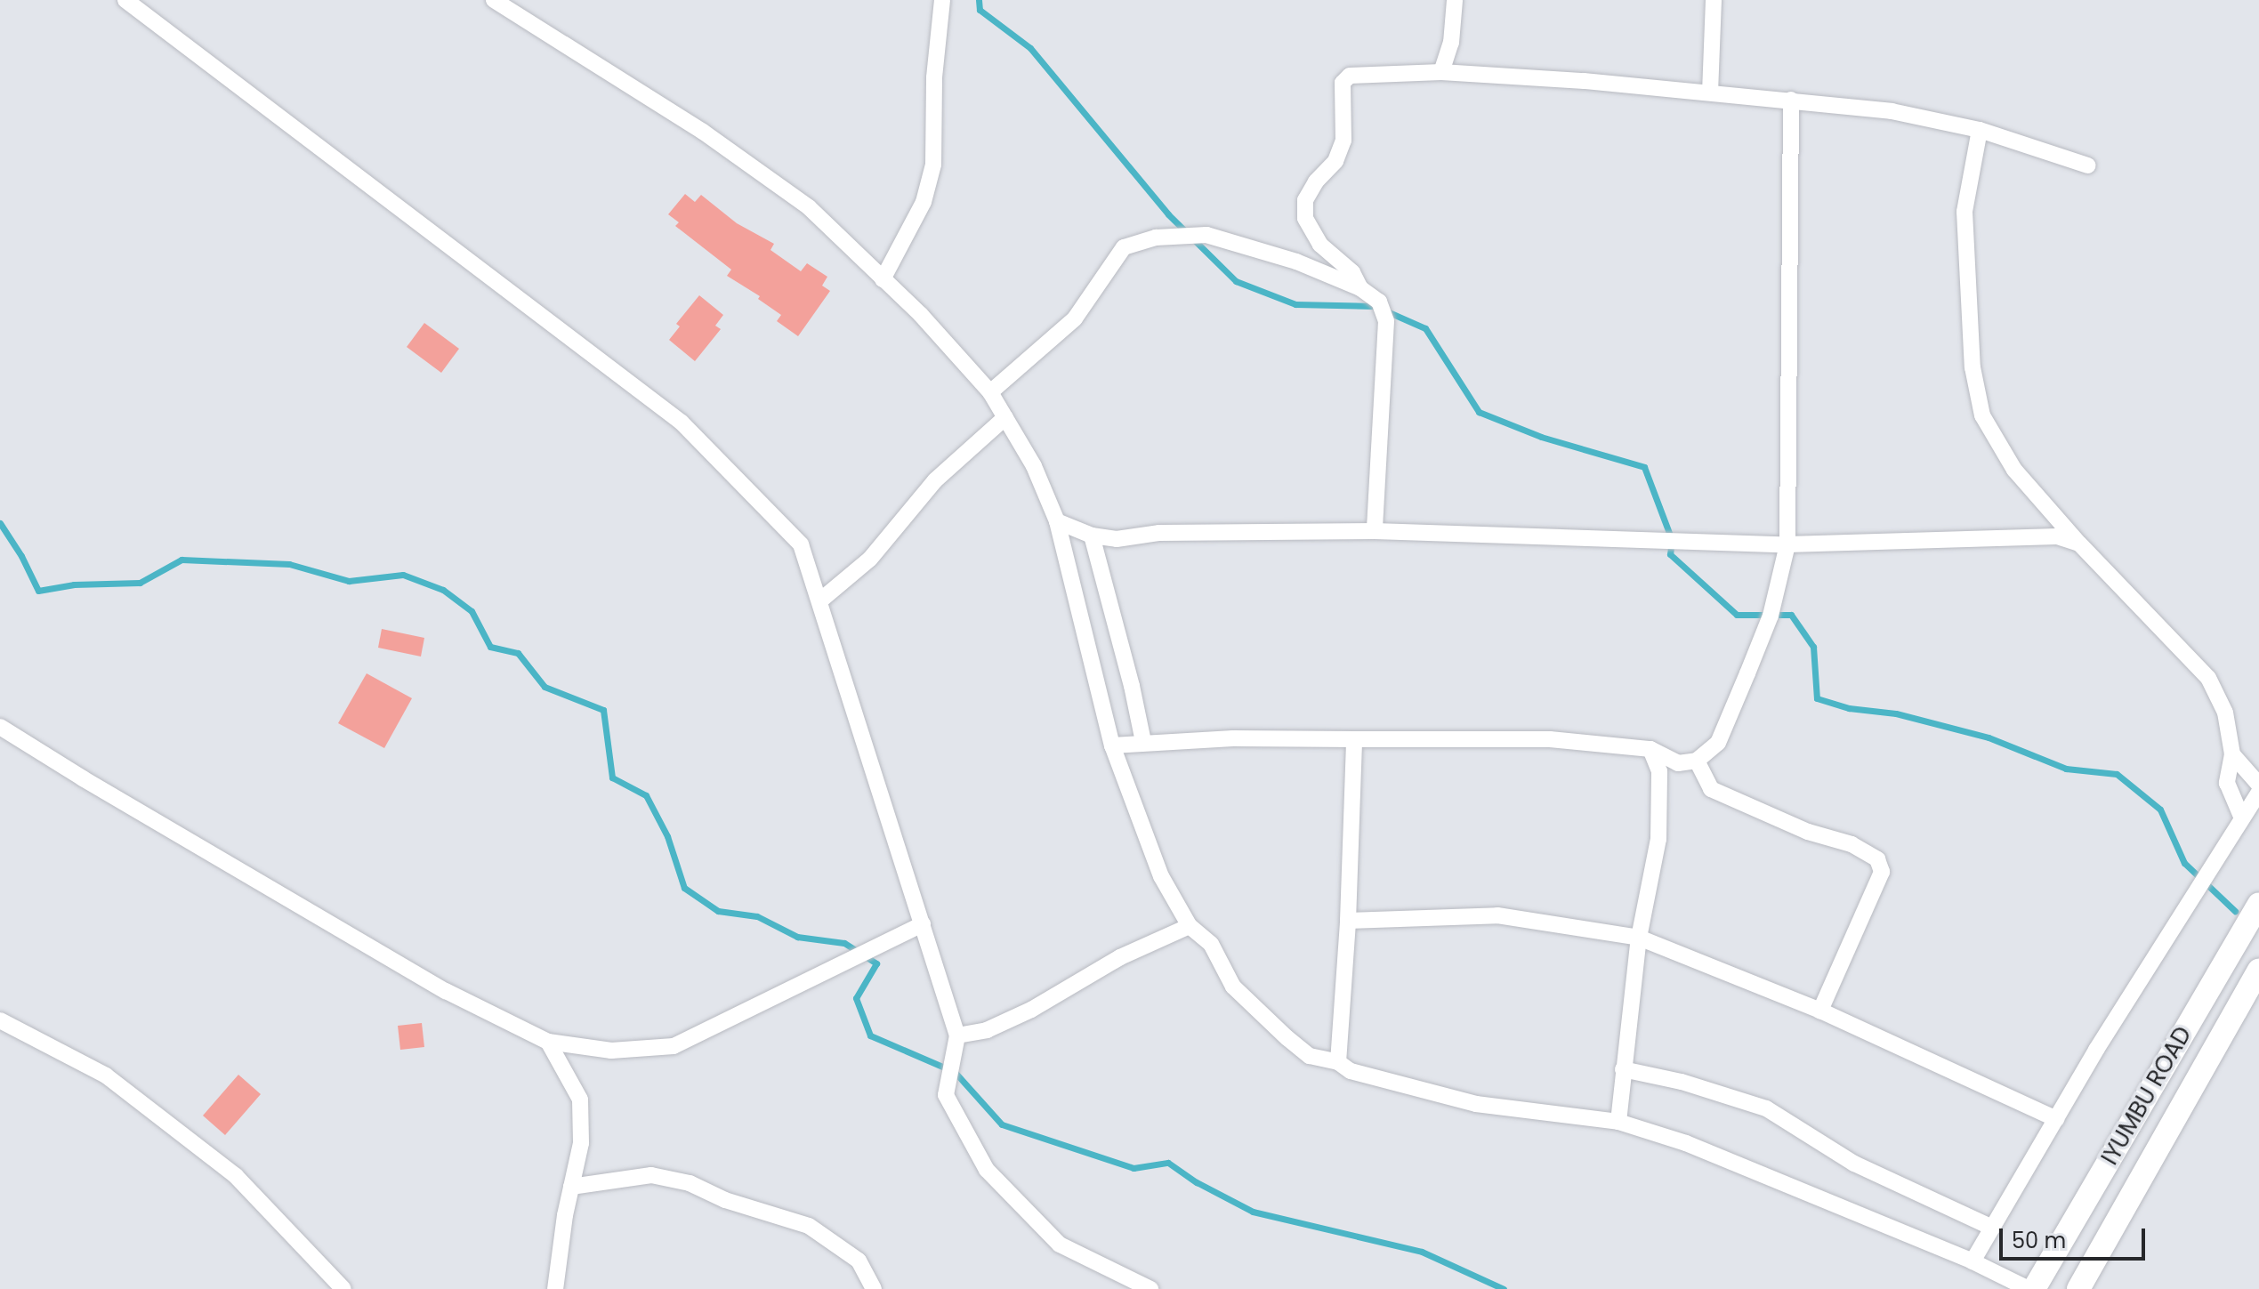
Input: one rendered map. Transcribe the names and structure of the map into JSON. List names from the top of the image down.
{
  "streets": {
    "main road": ["IYUMBU ROAD"]
  },
  "scale_bar": "50 m"
}
